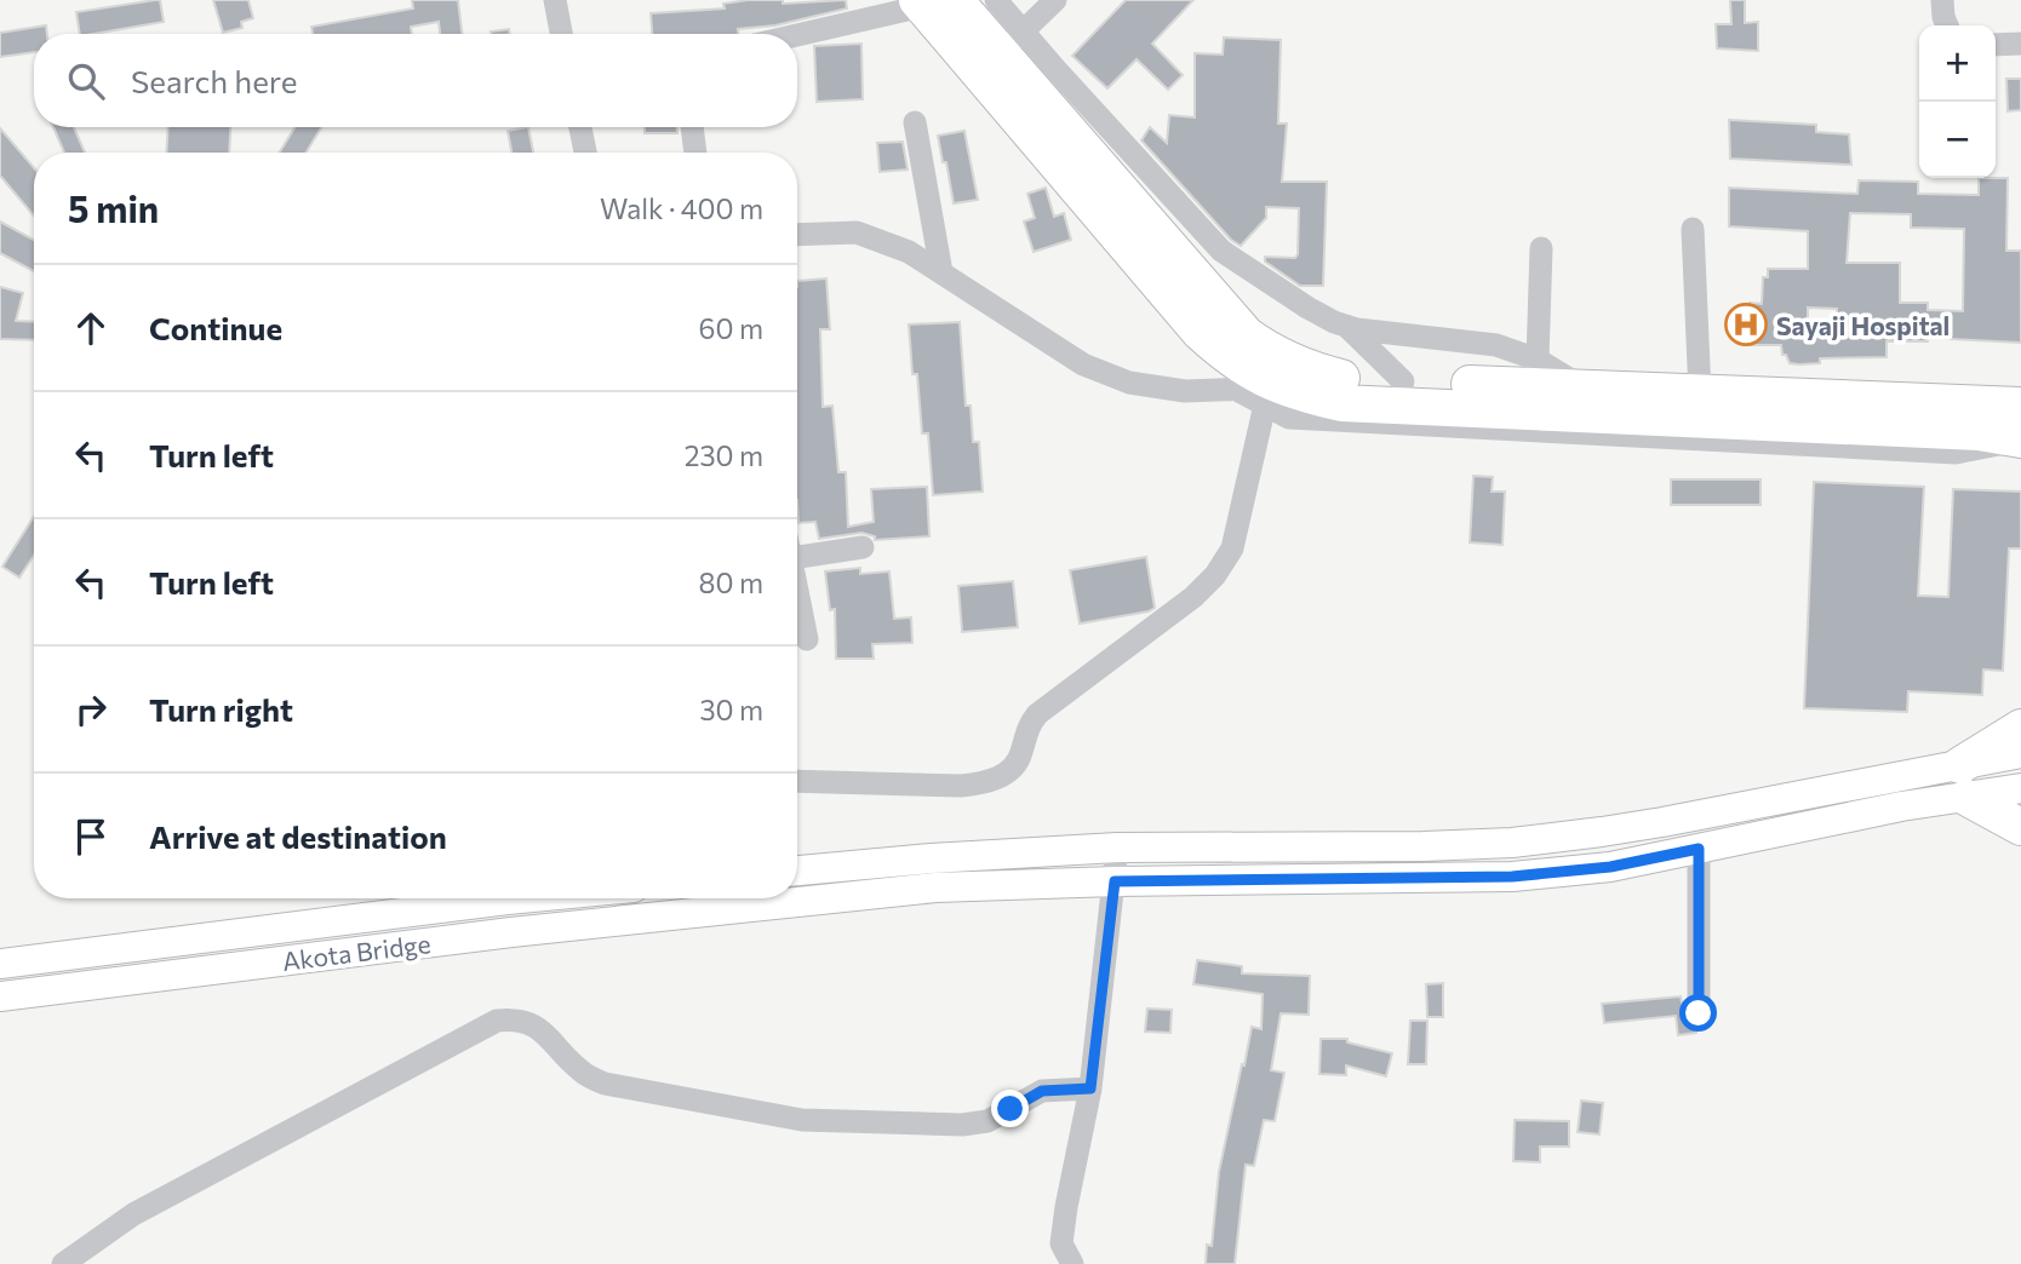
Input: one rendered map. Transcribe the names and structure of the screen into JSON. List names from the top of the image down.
{
  "streets": {
    "main road": ["Akota Bridge"]
  },
  "places": {
    "hospital": ["Sayaji Hospital"]
  },
  "page": {
    "map_buttons": ["+", "−"],
    "search": "Search here",
    "heading": ["5 min", "Walk · 400 m"],
    "list": [
      ["Continue", "60 m"],
      ["Turn left", "230 m"],
      ["Turn left", "80 m"],
      ["Turn right", "30 m"],
      "Arrive at destination"
    ]
  }
}
